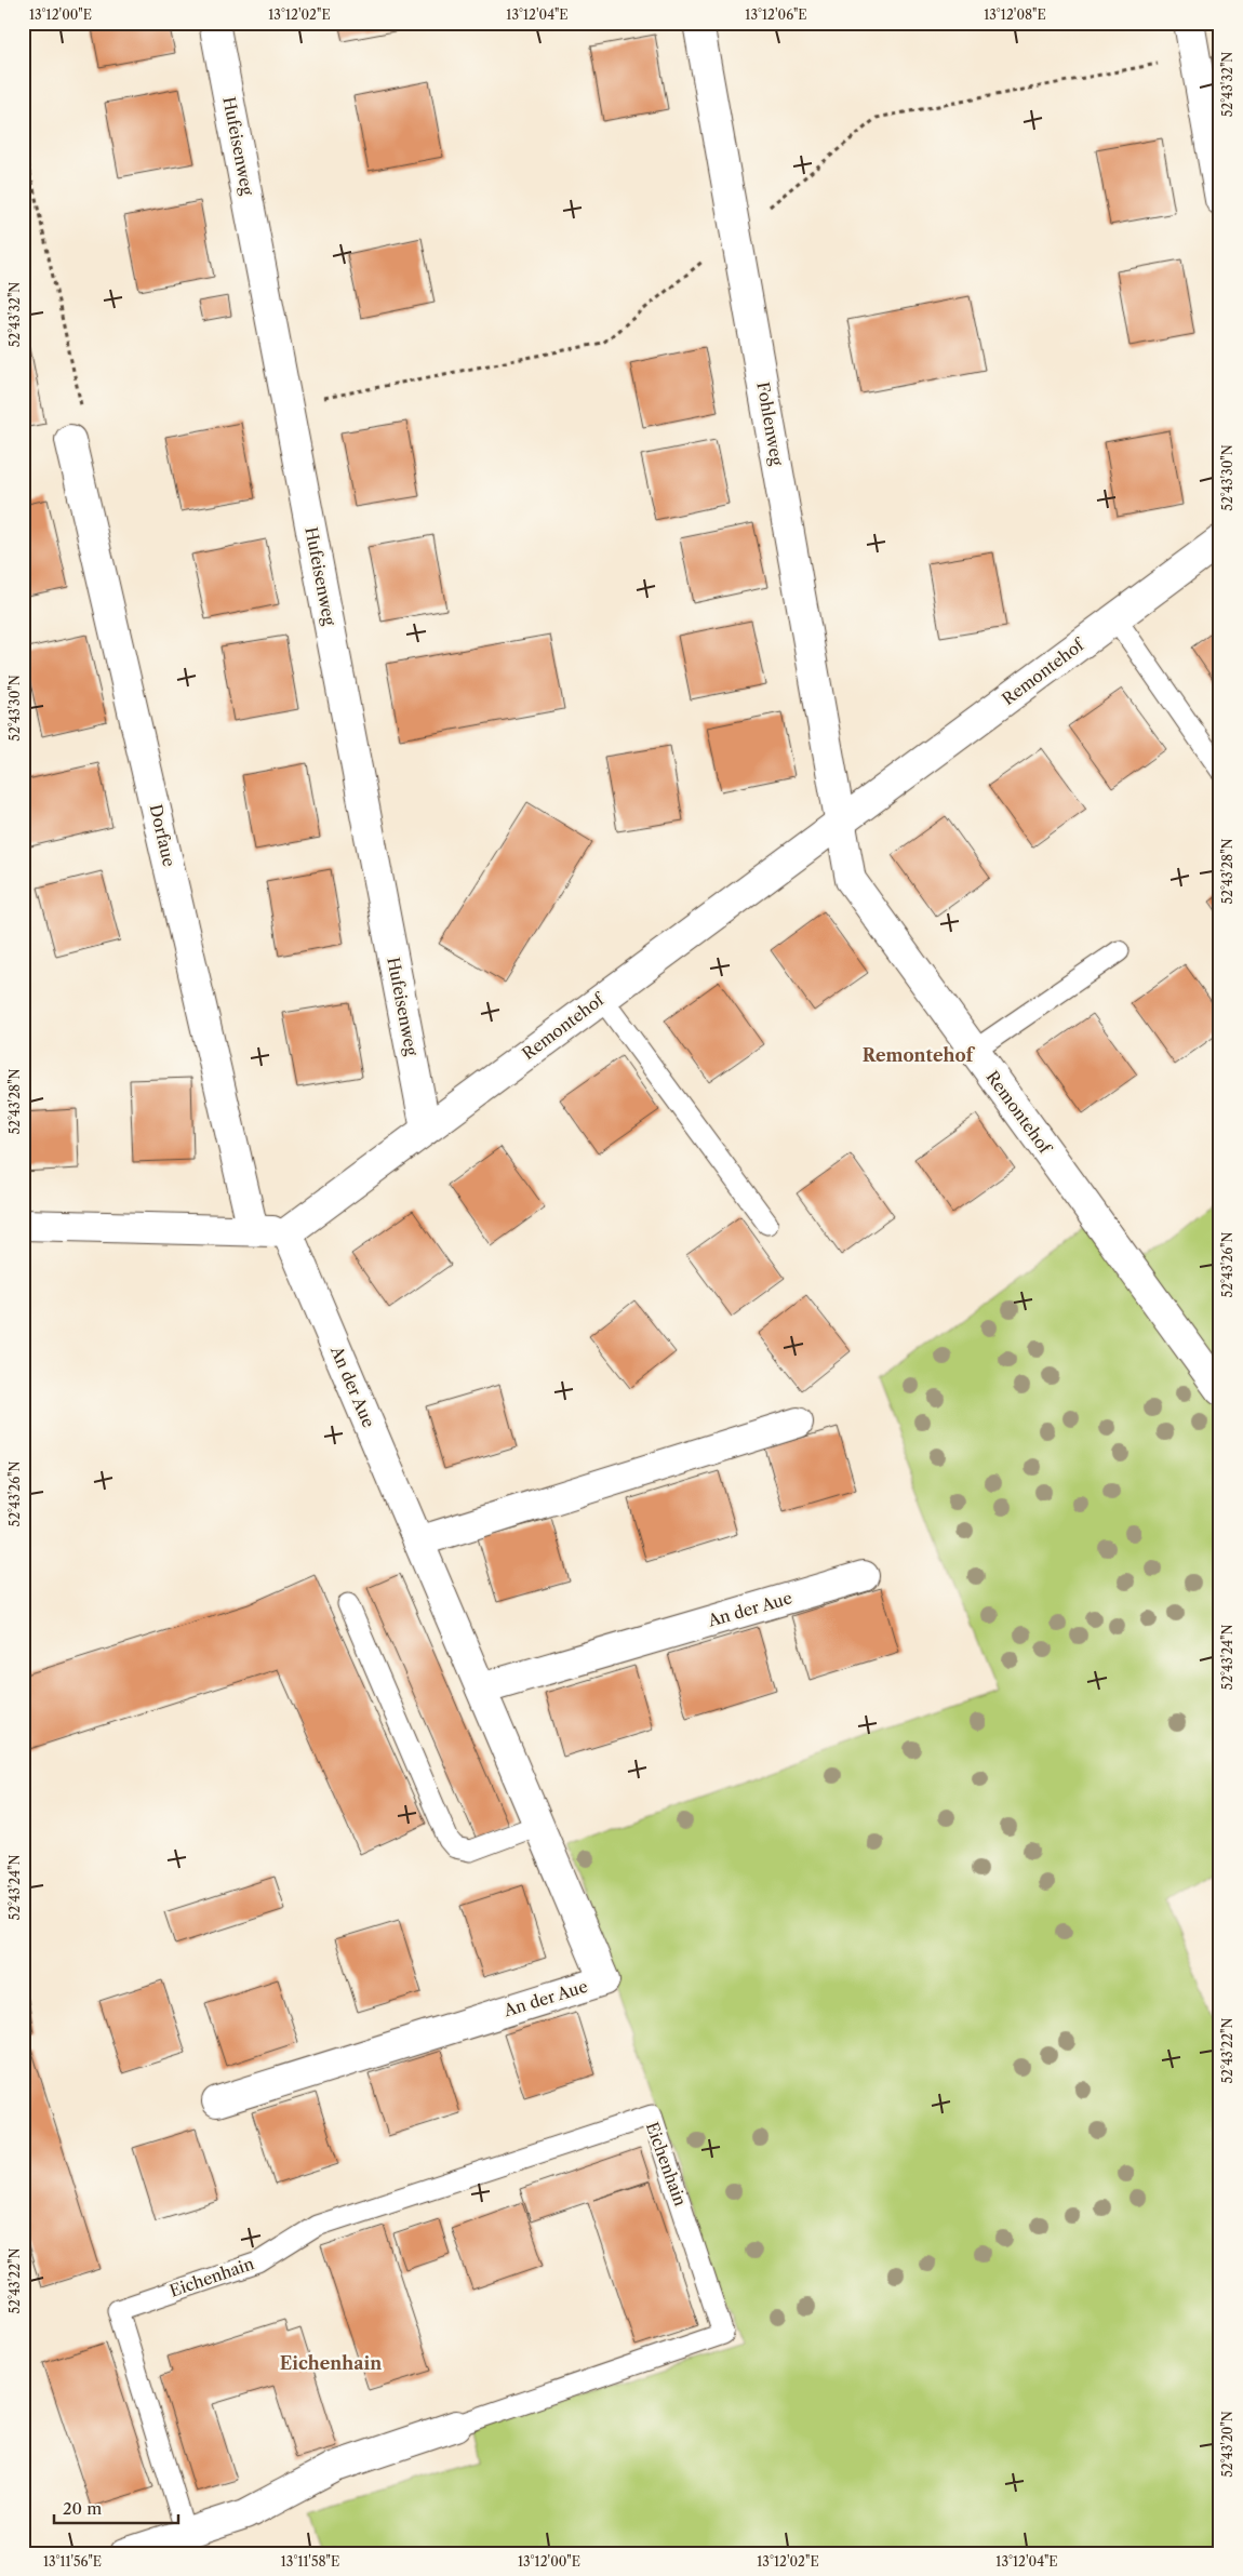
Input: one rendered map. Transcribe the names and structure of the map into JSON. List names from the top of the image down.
{
  "streets": {
    "street": [
      "Hufeisenweg",
      "Fohlenweg",
      "Remontehof",
      "Dorfaue",
      "An der Aue",
      "Eichenhain"
    ]
  },
  "crossings": [
    ["Hufeisenweg", "Remontehof"],
    ["Fohlenweg", "Remontehof"],
    ["Remontehof", "An der Aue"]
  ],
  "districts": ["Remontehof", "Eichenhain"],
  "scale_bar": "20 m",
  "coordinates": [
    "13°12'00\"E",
    "13°12'02\"E",
    "13°12'04\"E",
    "13°12'06\"E",
    "13°12'08\"E",
    "52°43'32\"N",
    "52°43'30\"N",
    "52°43'28\"N",
    "52°43'26\"N",
    "52°43'24\"N",
    "52°43'22\"N",
    "52°43'20\"N",
    "13°11'56\"E",
    "13°11'58\"E"
  ]
}
